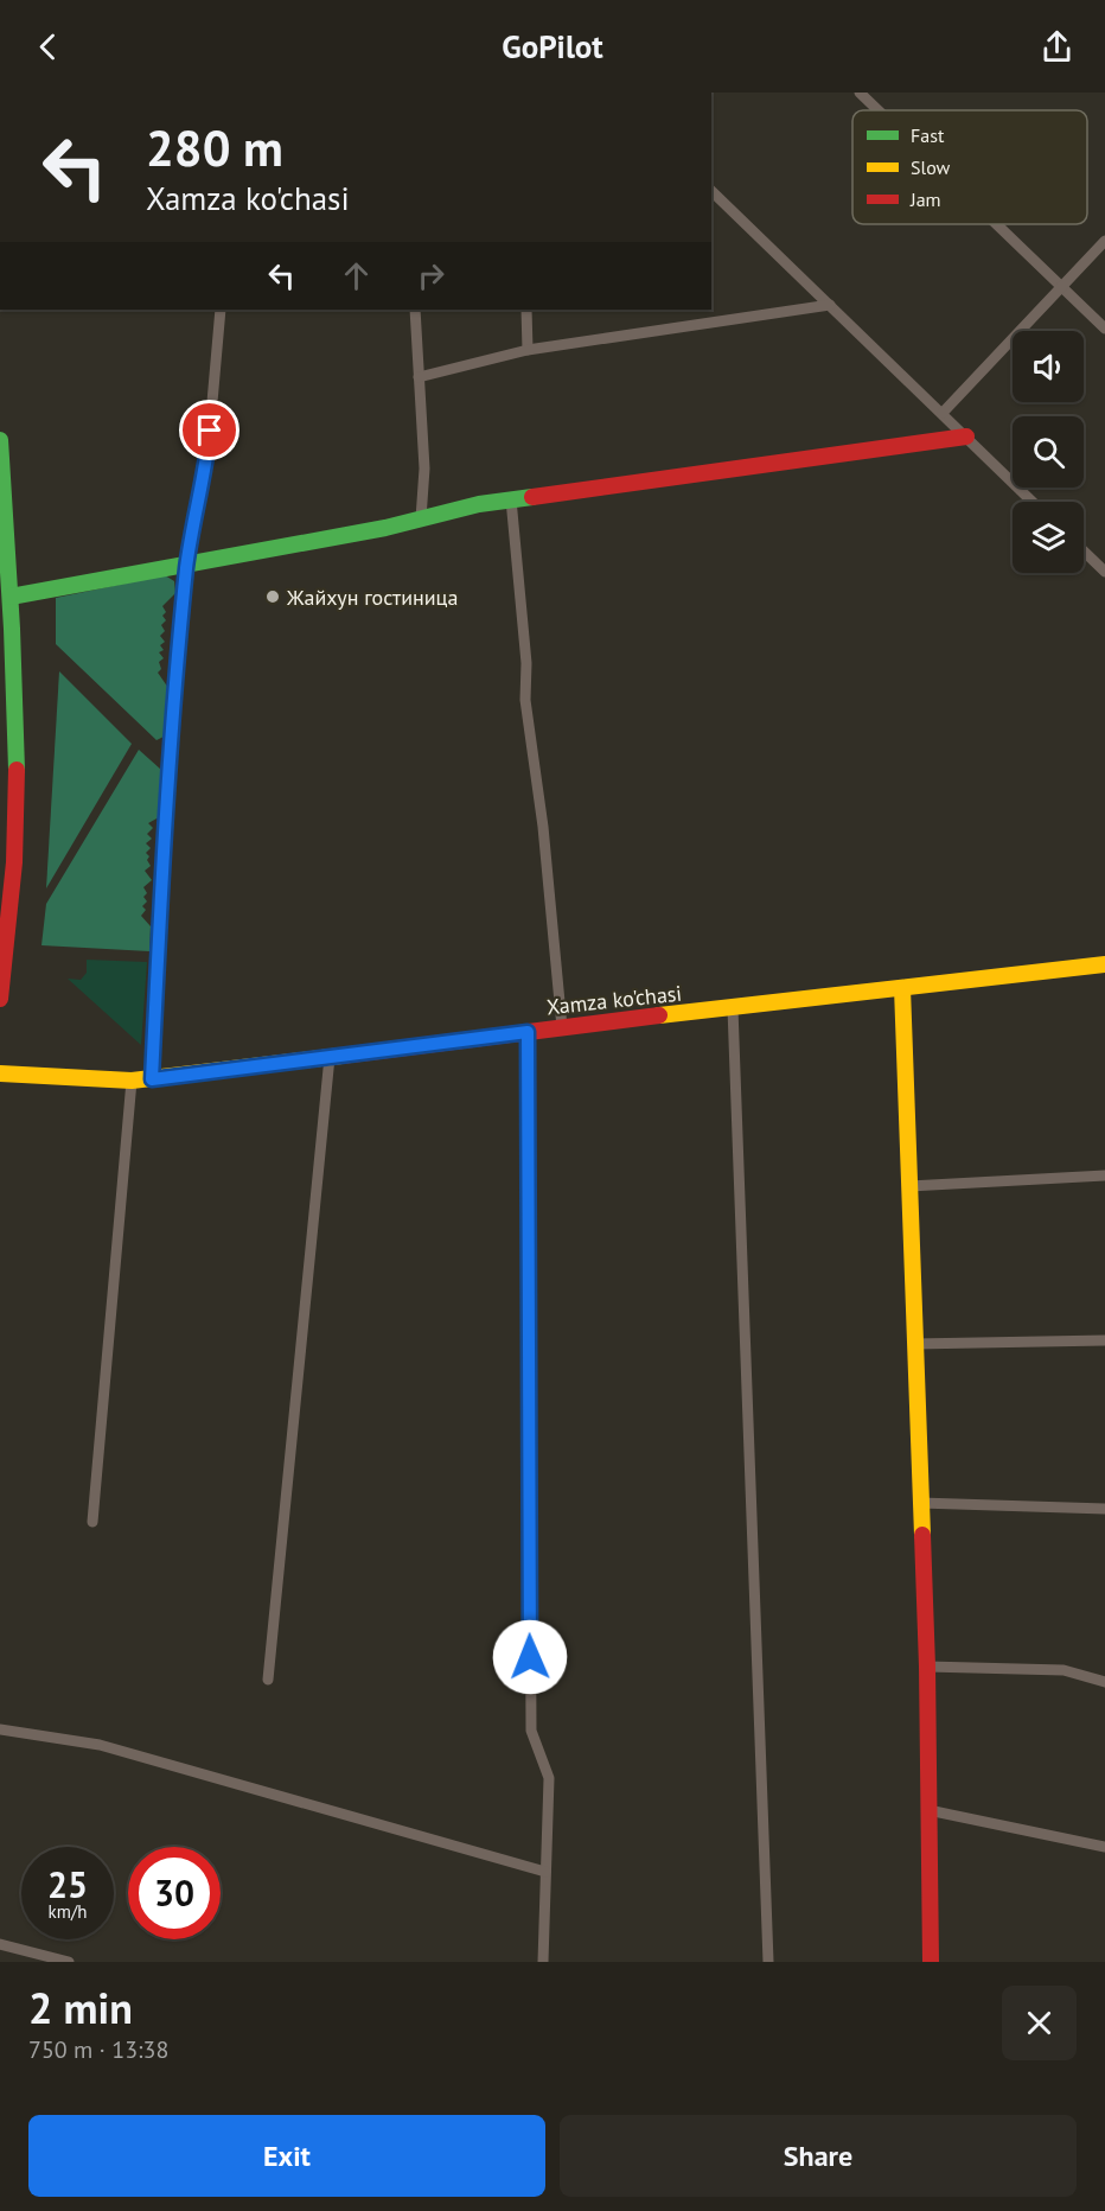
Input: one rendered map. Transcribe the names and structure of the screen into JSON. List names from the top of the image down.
{
  "streets": {
    "main road": ["Xamza ko'chasi"]
  },
  "places": ["Жайхун гостиница"],
  "legend": ["Fast", "Slow", "Jam"],
  "page": {
    "header": "GoPilot",
    "turn": ["280 m", "Xamza ko'chasi"],
    "speed": "25 km/h",
    "limit": "30",
    "heading": ["2 min", "750 m · 13:38"],
    "buttons": ["Exit", "Share"]
  }
}
